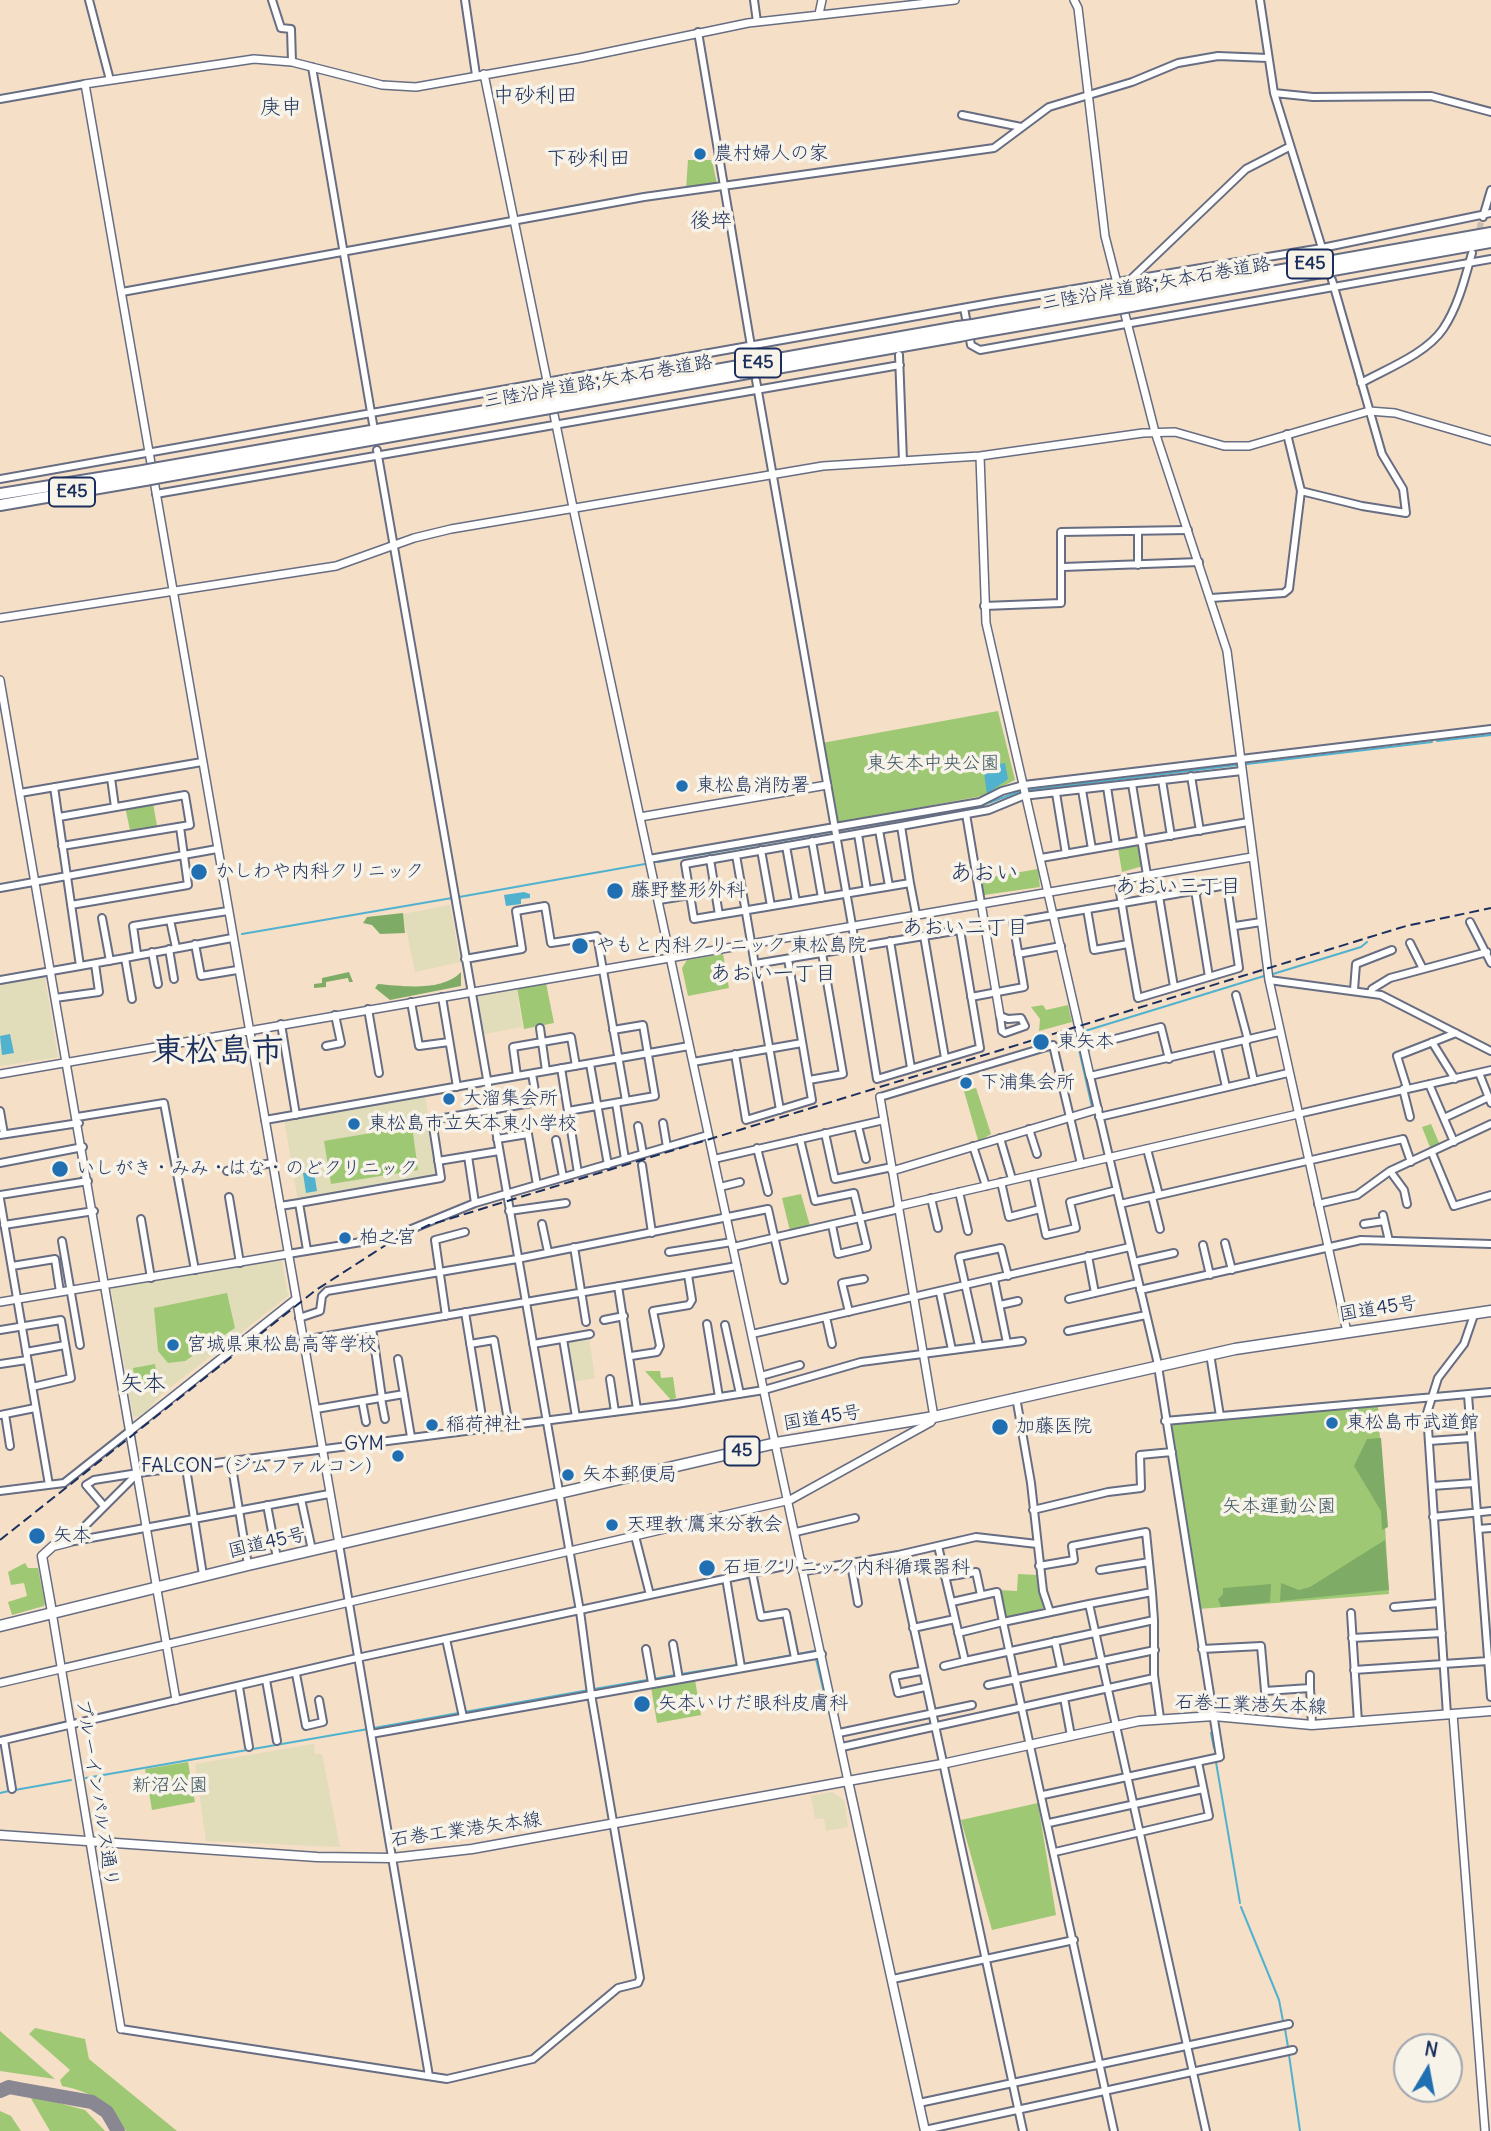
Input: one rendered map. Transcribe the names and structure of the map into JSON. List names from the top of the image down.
{
  "streets": {
    "highway": [
      "E45",
      "三陸沿岸道路;矢本石巻道路",
      "国道45号",
      "45"
    ],
    "main road": ["石巻工業港矢本線", "ブルーインパルス通り"]
  },
  "crossings": [
    ["国道45号", "ブルーインパルス通り"],
    ["石巻工業港矢本線", "ブルーインパルス通り"]
  ],
  "districts": [
    "中砂利田",
    "庚申",
    "下砂利田",
    "後埣",
    "あおい",
    "あおい三丁目",
    "あおい二丁目",
    "あおい一丁目",
    "東松島市",
    "矢本"
  ],
  "parks": ["東矢本中央公園", "矢本運動公園", "新沼公園"],
  "places": [
    "農村婦人の家",
    "東松島消防署",
    "かしわや内科クリニック",
    "藤野整形外科",
    "やもと内科クリニック 東松島院",
    "東矢本",
    "下浦集会所",
    "大溜集会所",
    "東松島市立矢本東小学校",
    "いしがき・みみ・はな・のどクリニック",
    "柏之宮",
    "宮城県東松島高等学校",
    "東松島市武道館",
    "稲荷神社",
    "加藤医院",
    "GYM FALCON（ジムファルコン）",
    "矢本郵便局",
    "天理教 鷹来分教会",
    "矢本",
    "石垣クリニック内科循環器科",
    "矢本いけだ眼科皮膚科"
  ],
  "north": "top"
}
